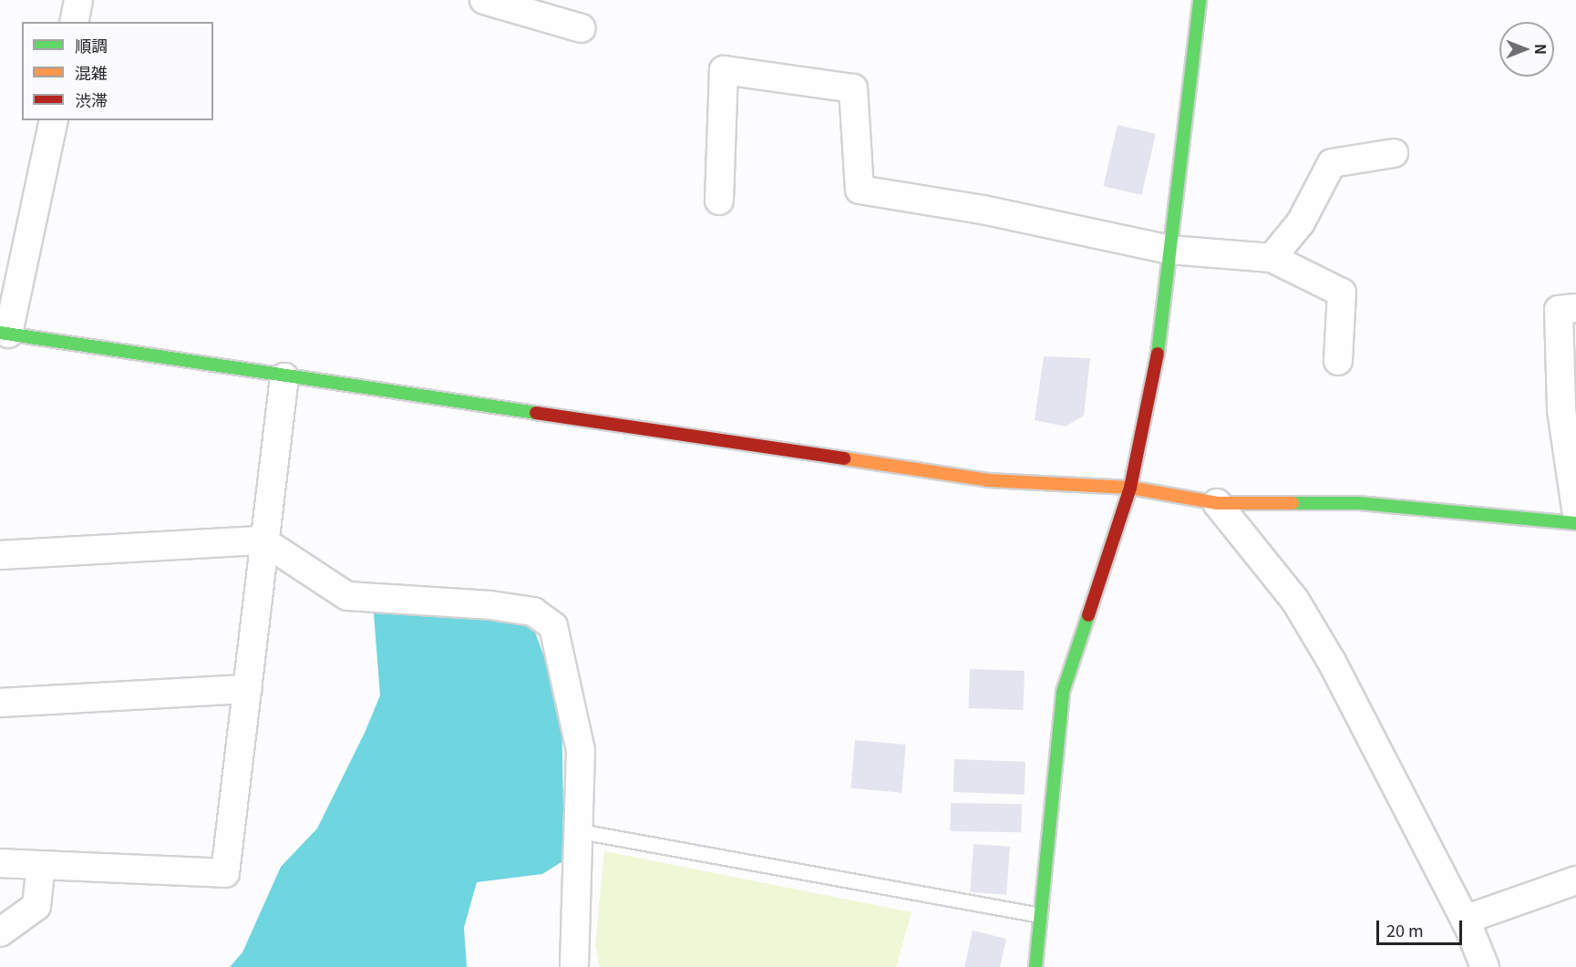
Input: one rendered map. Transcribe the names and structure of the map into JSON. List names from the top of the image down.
{
  "legend": ["順調", "混雑", "渋滞"],
  "scale_bar": "20 m",
  "north": "right"
}
